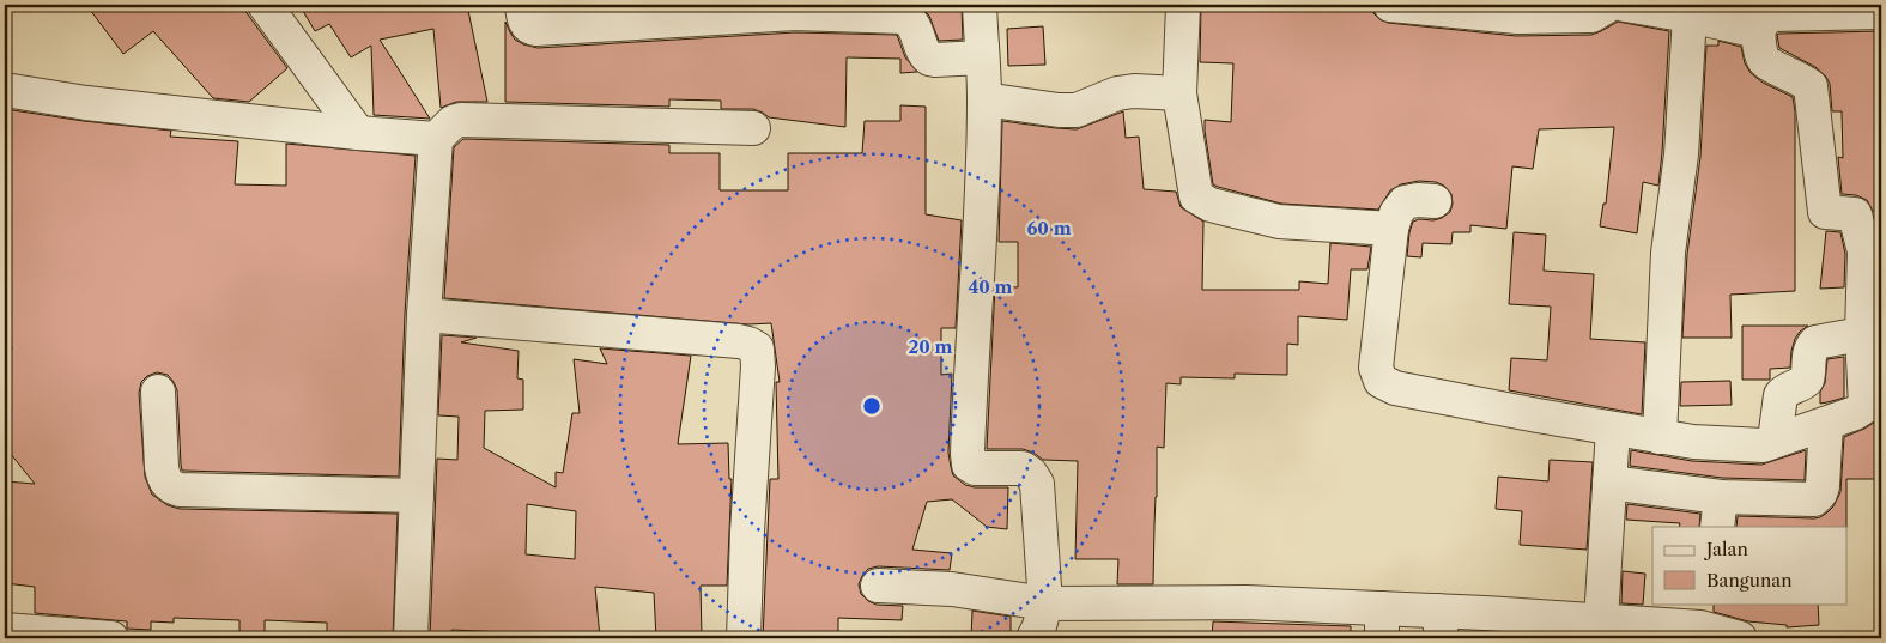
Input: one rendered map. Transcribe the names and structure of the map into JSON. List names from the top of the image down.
{
  "legend": ["Jalan", "Bangunan"],
  "rings": ["60 m", "40 m", "20 m"]
}
